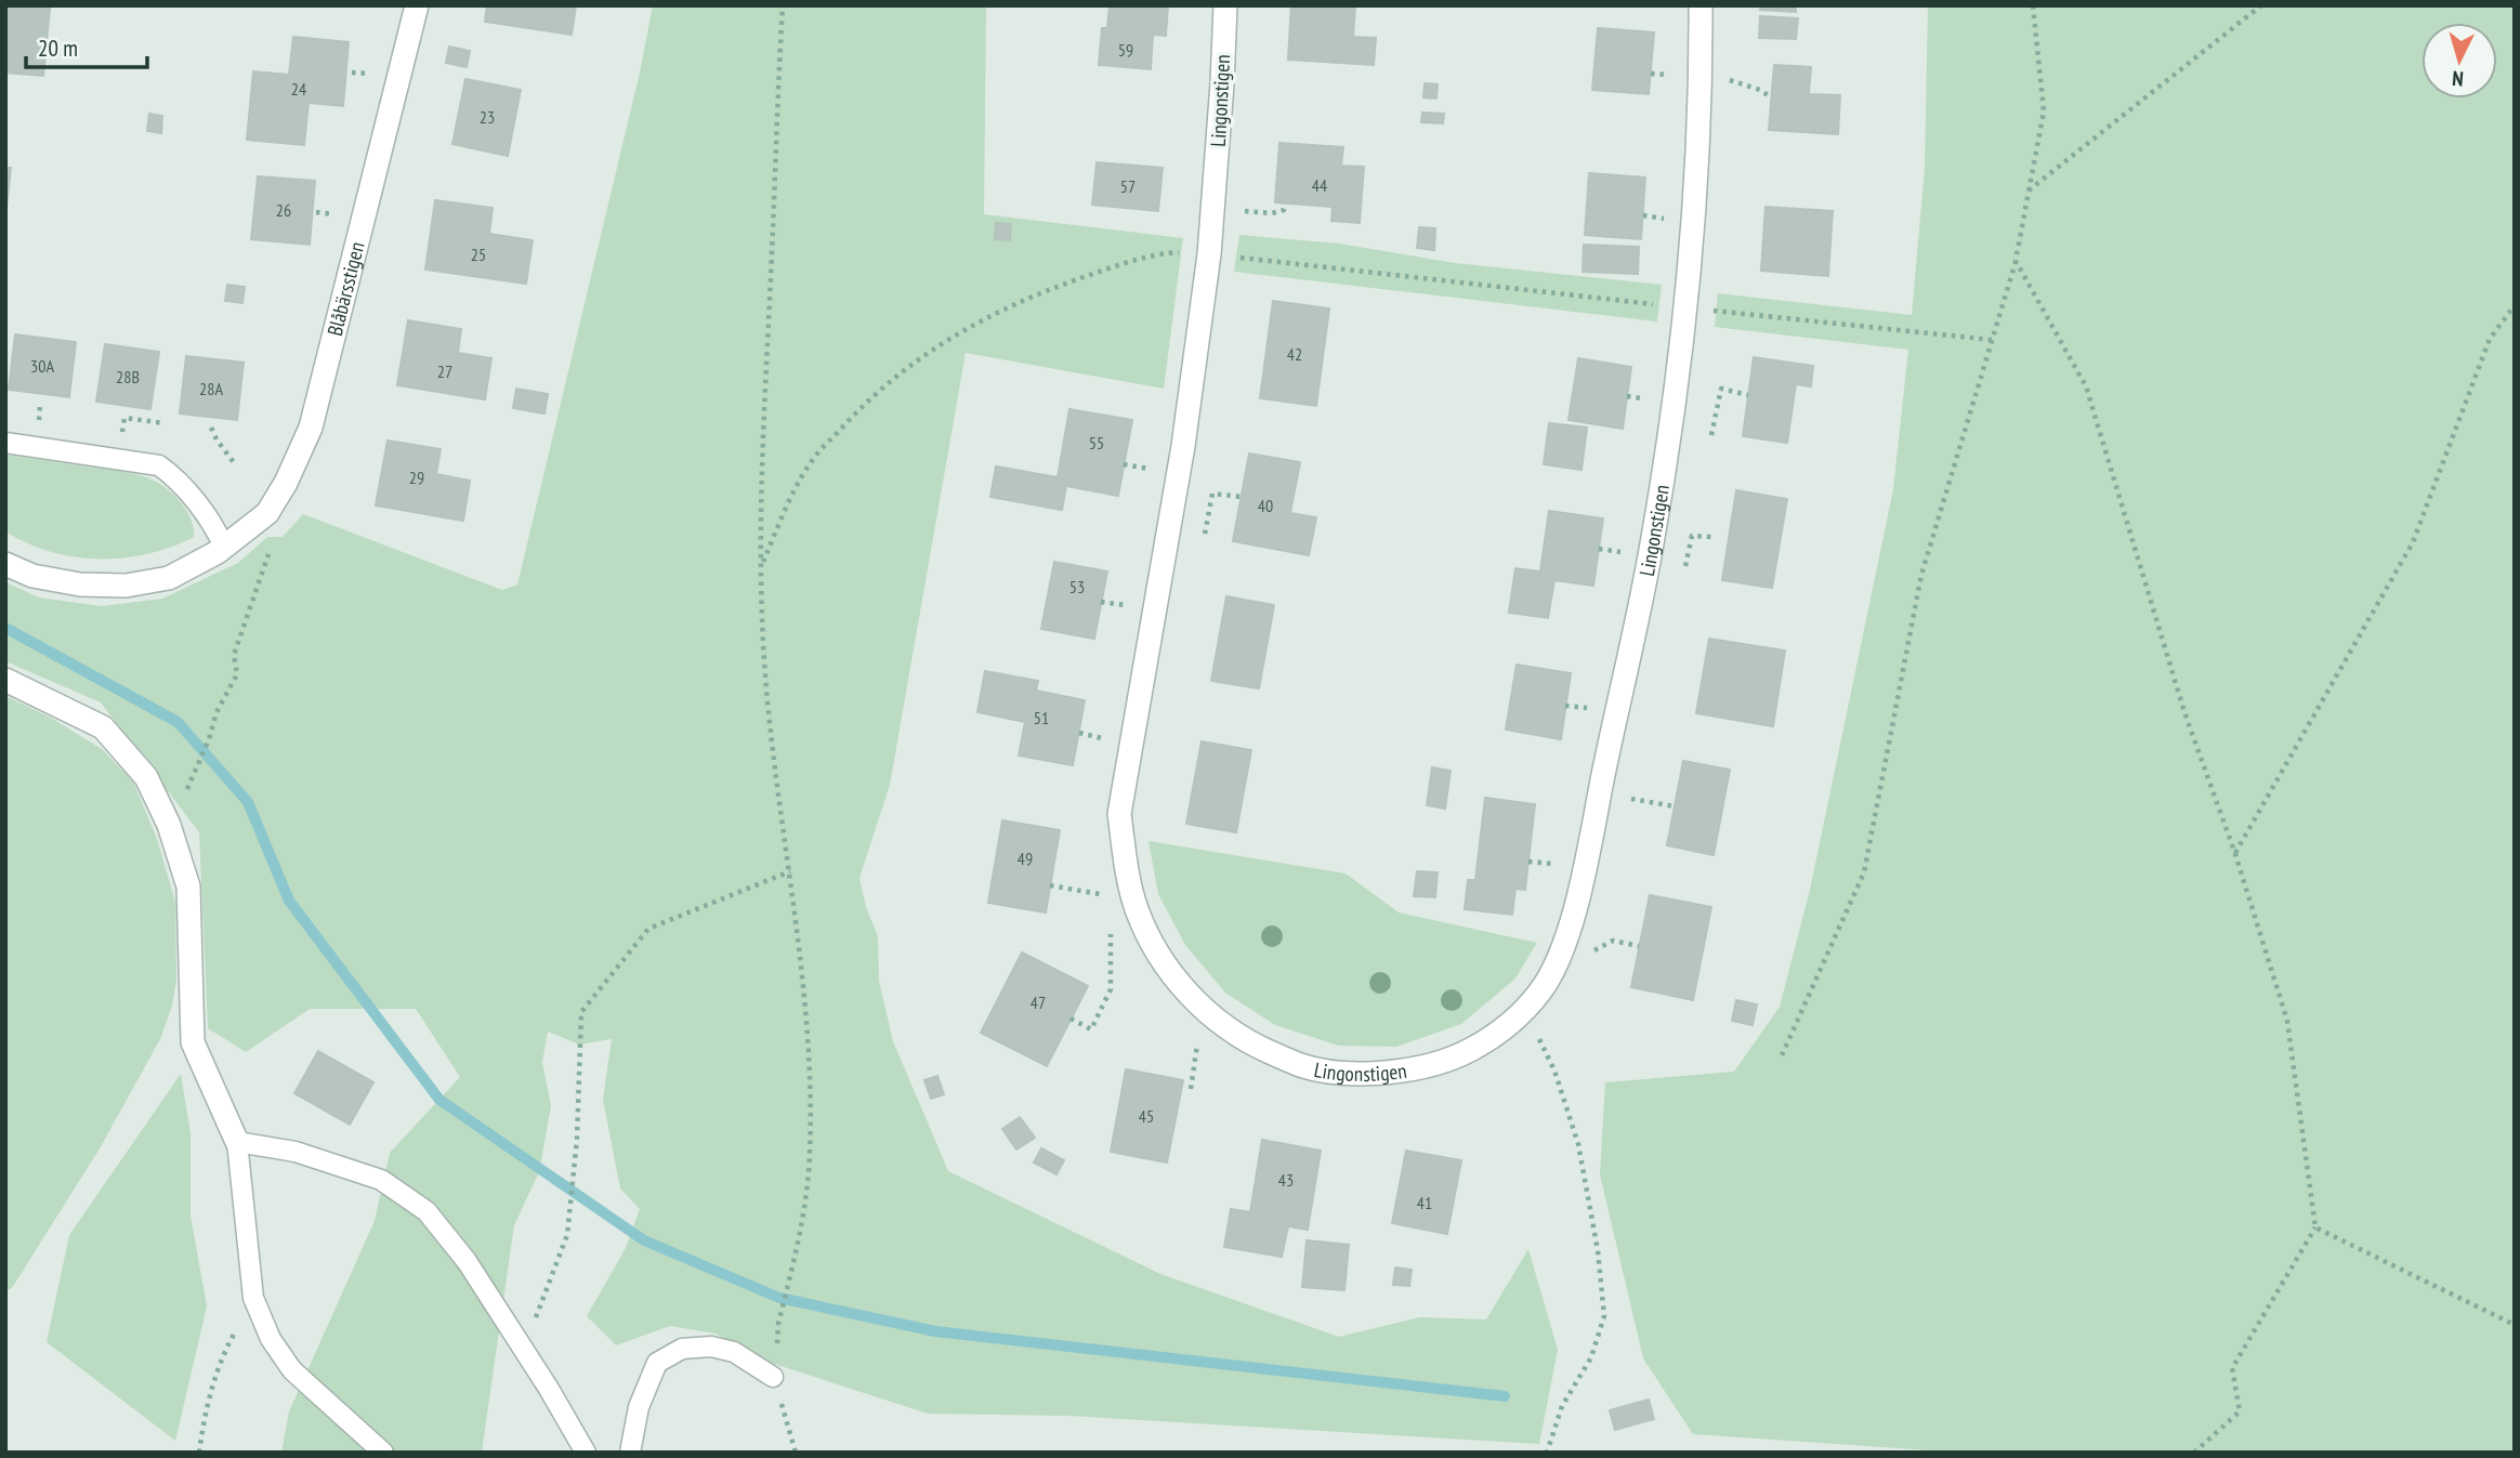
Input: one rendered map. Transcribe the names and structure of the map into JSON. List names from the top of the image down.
{
  "streets": {
    "street": ["Lingonstigen", "Blåbärsstigen"]
  },
  "house_numbers": [
    "59",
    "24",
    "23",
    "44",
    "57",
    "26",
    "25",
    "42",
    "30A",
    "27",
    "28B",
    "28A",
    "55",
    "29",
    "40",
    "53",
    "51",
    "49",
    "47",
    "45",
    "43",
    "41"
  ],
  "scale_bar": "20 m",
  "north": "bottom"
}
